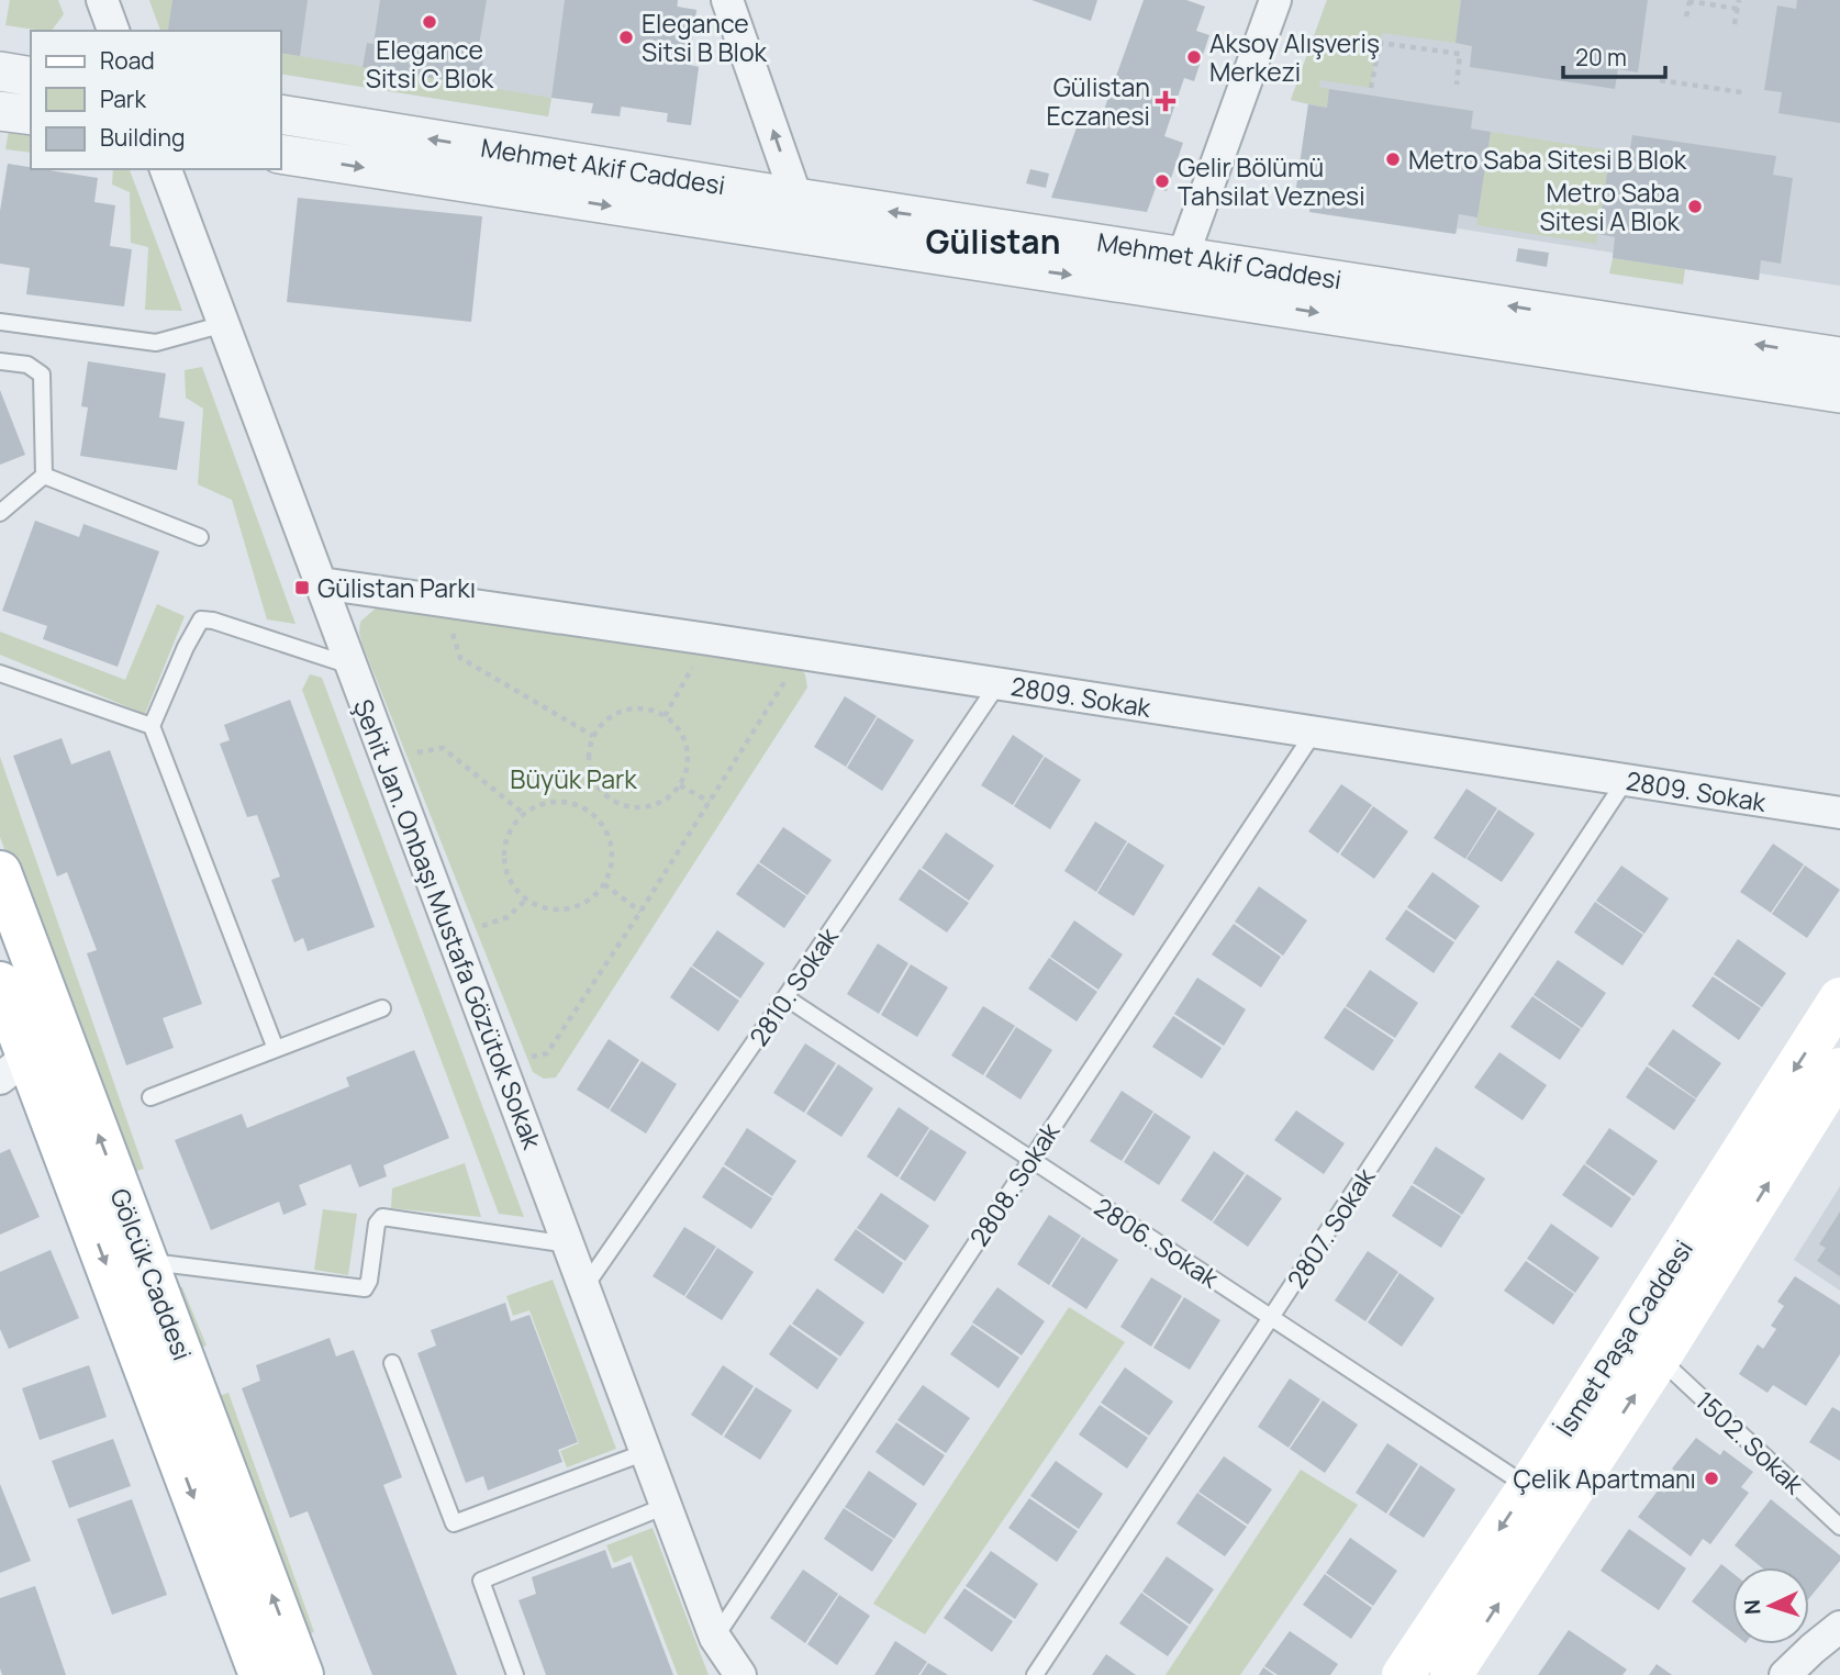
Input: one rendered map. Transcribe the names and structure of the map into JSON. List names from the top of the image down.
{
  "streets": {
    "main road": ["Gölcük Caddesi", "İsmet Paşa Caddesi"],
    "street": ["Mehmet Akif Caddesi", "2809. Sokak", "Şehit Jan. Onbaşı Mustafa Gözütok Sokak"],
    "lane": [
      "2810. Sokak",
      "2808. Sokak",
      "2807. Sokak",
      "2806. Sokak",
      "1502. Sokak"
    ]
  },
  "crossings": [
    ["2809. Sokak", "Şehit Jan. Onbaşı Mustafa Gözütok Sokak"],
    ["2809. Sokak", "2810. Sokak"],
    ["2809. Sokak", "2808. Sokak"],
    ["2809. Sokak", "2807. Sokak"],
    ["Şehit Jan. Onbaşı Mustafa Gözütok Sokak", "2810. Sokak"],
    ["Şehit Jan. Onbaşı Mustafa Gözütok Sokak", "2808. Sokak"],
    ["2810. Sokak", "2806. Sokak"],
    ["2808. Sokak", "2806. Sokak"],
    ["2807. Sokak", "2806. Sokak"],
    ["2806. Sokak", "İsmet Paşa Caddesi"],
    ["İsmet Paşa Caddesi", "1502. Sokak"]
  ],
  "districts": ["Gülistan"],
  "parks": ["Büyük Park"],
  "places": {
    "other": [
      "Elegance Sitsi C Blok",
      "Elegance Sitsi B Blok",
      "Aksoy Alışveriş Merkezi",
      "Metro Saba Sitesi B Blok",
      "Gelir Bölümü Tahsilat Veznesi",
      "Metro Saba Sitesi A Blok",
      "Çelik Apartmanı"
    ],
    "health": ["Gülistan Eczanesi"],
    "transit": ["Gülistan Parkı"]
  },
  "legend": ["Road", "Park", "Building"],
  "scale_bar": "20 m",
  "north": "left"
}
